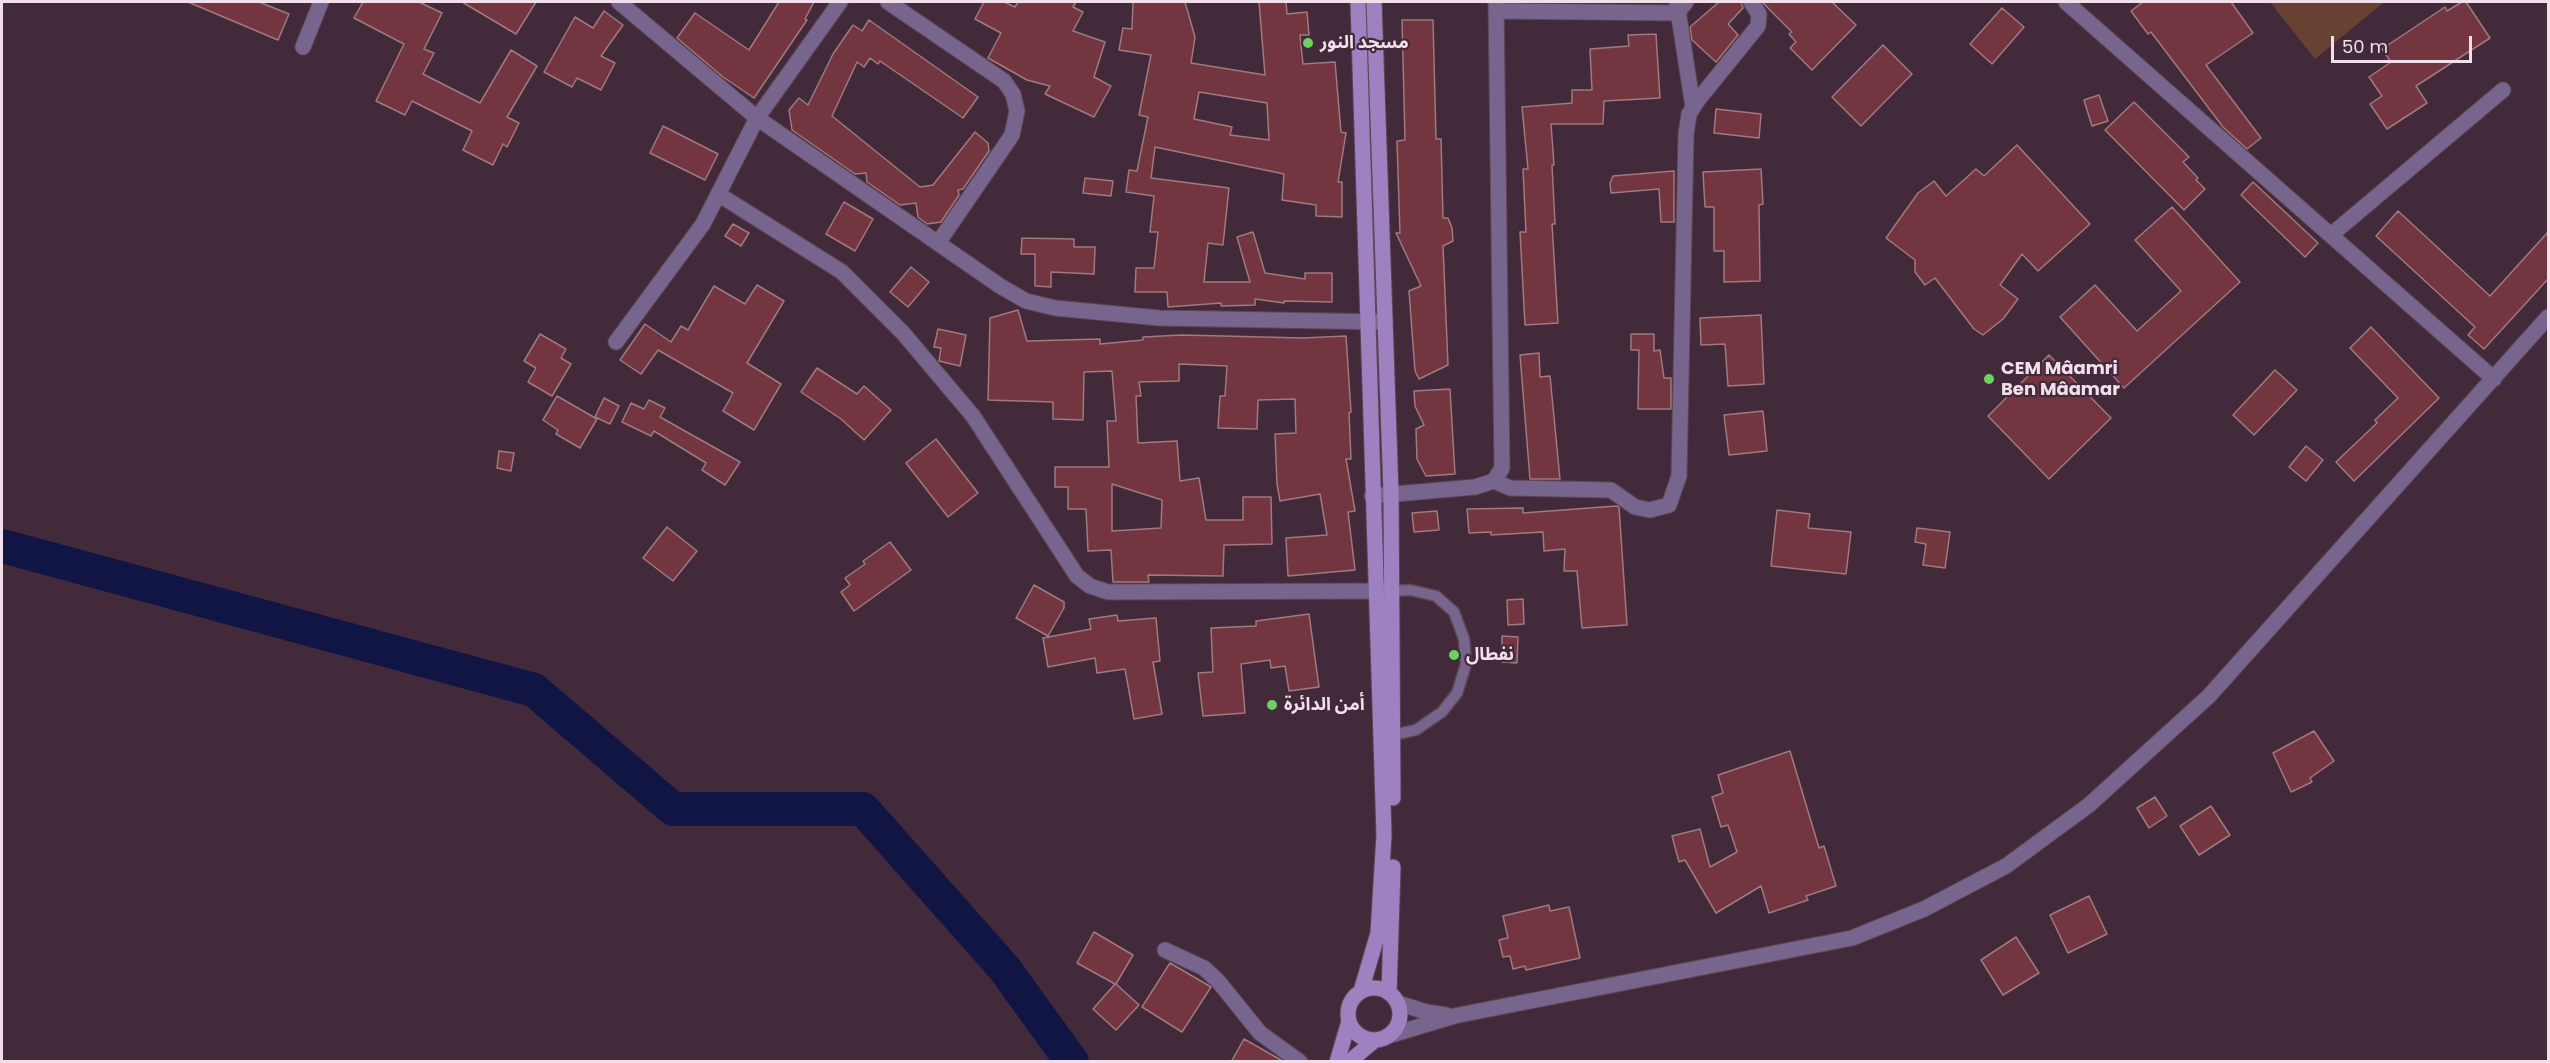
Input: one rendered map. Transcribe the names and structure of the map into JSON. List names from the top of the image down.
{
  "places": [
    "مسجد النور",
    "CEM Mâamri Ben Mâamar",
    "نفطال",
    "أمن الدائرة"
  ],
  "scale_bar": "50 m"
}
